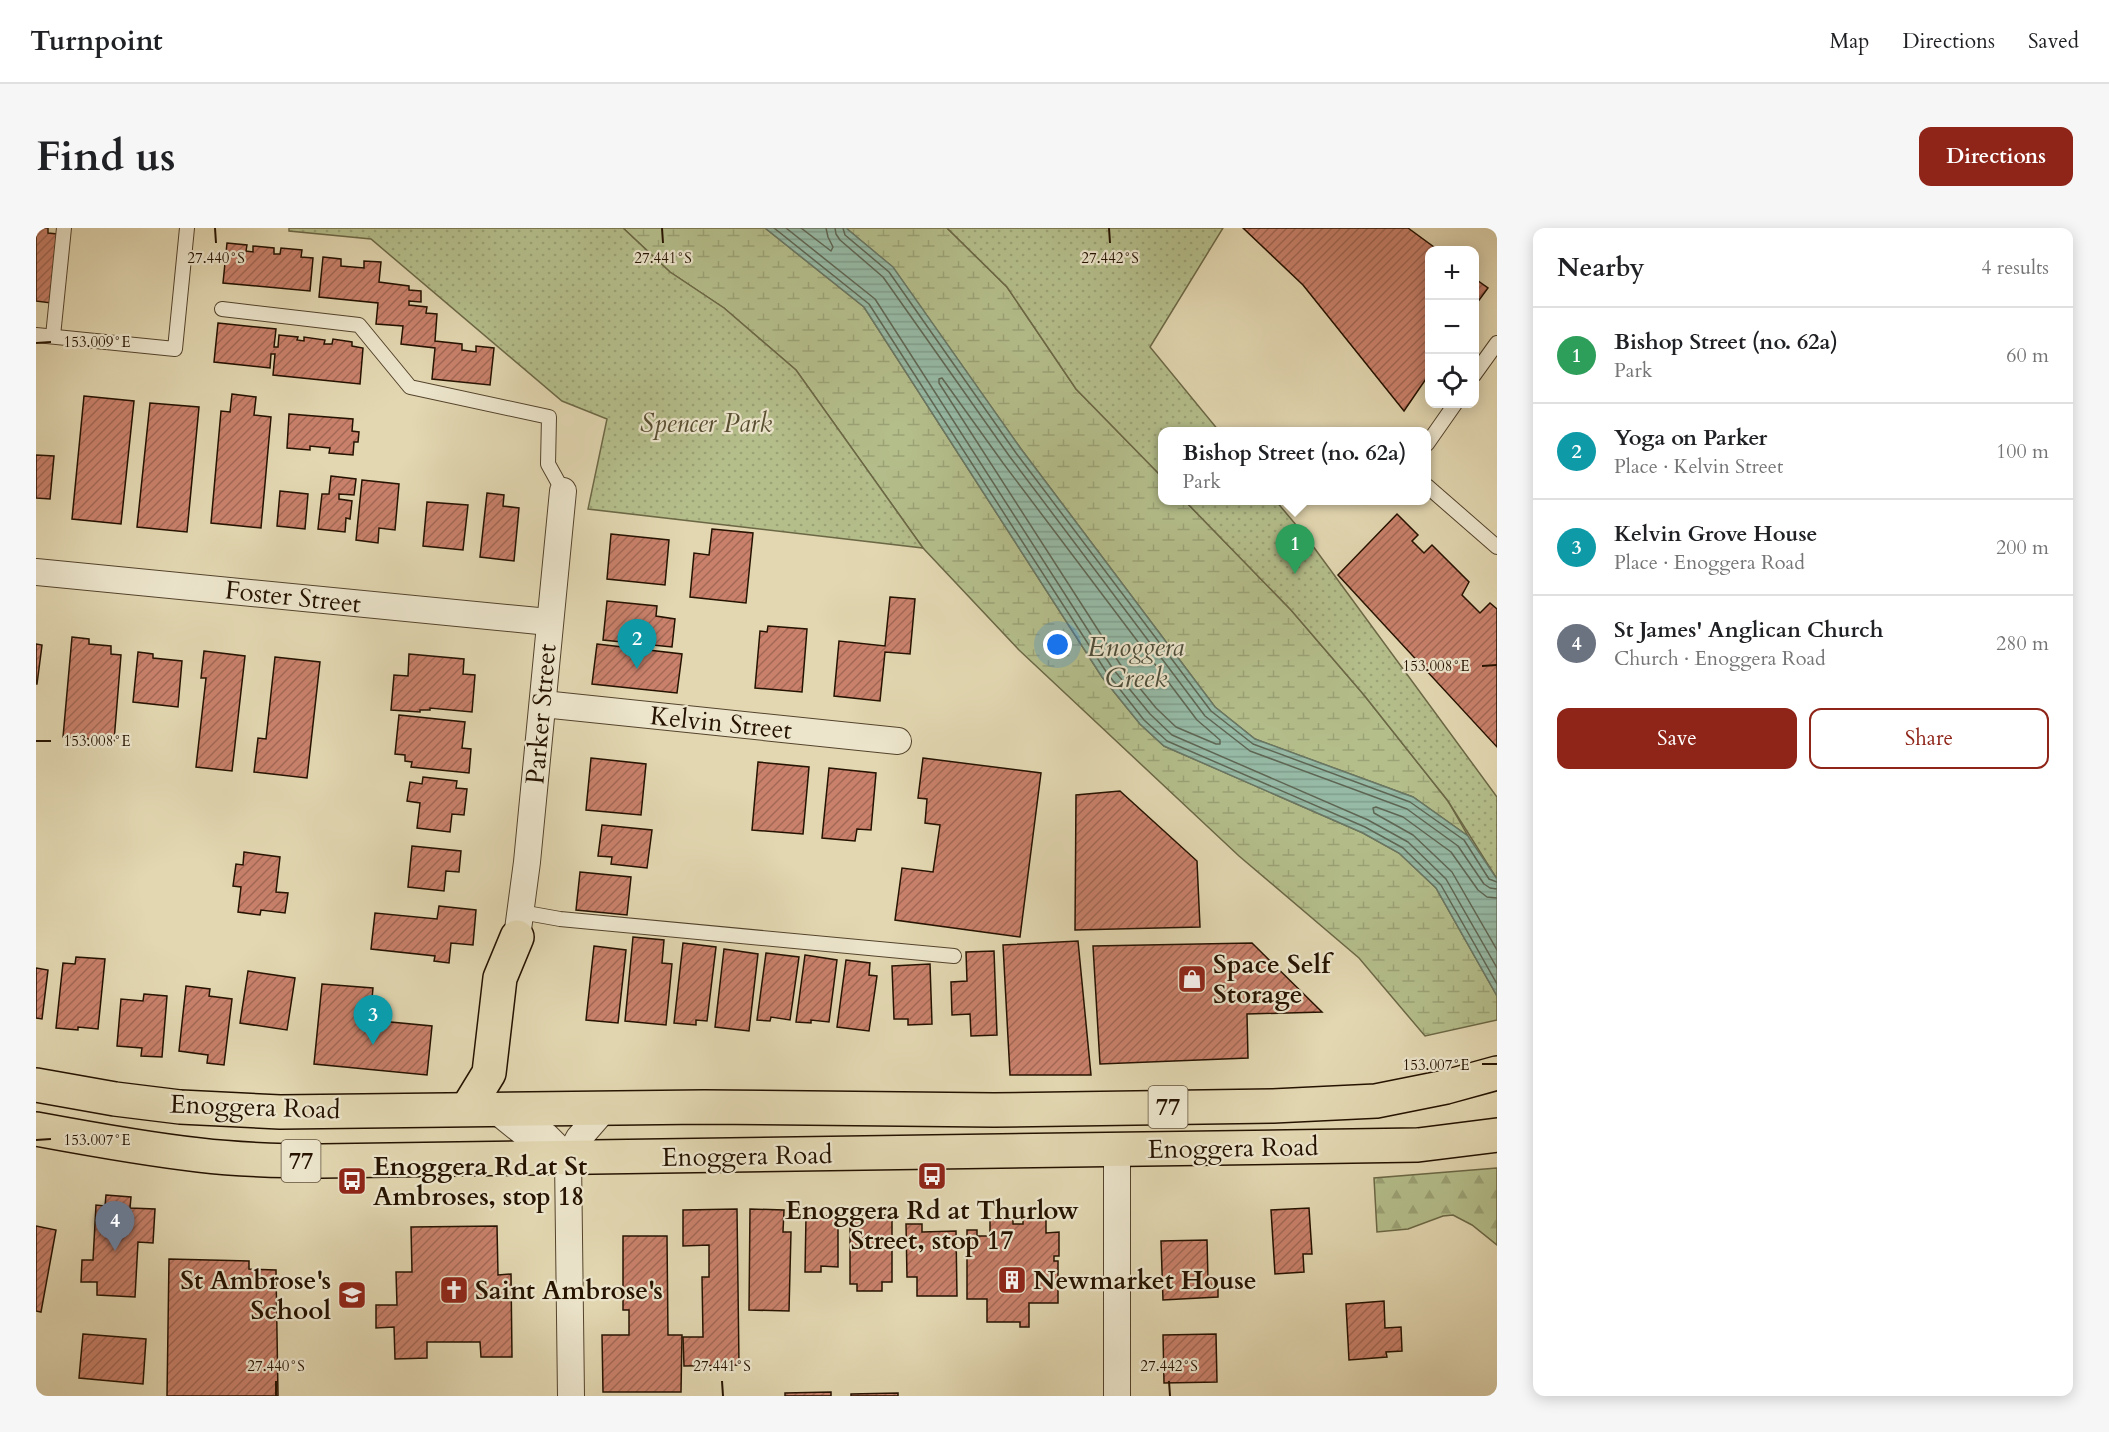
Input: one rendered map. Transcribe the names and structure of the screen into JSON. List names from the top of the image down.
{
  "streets": {
    "main road": ["Enoggera Road", "77"],
    "street": ["Foster Street", "Parker Street", "Kelvin Street"]
  },
  "crossings": [
    ["Foster Street", "Parker Street"],
    ["Parker Street", "Kelvin Street"]
  ],
  "water": ["Enoggera Creek"],
  "parks": ["Spencer Park"],
  "places": {
    "shop": ["Space Self Storage"],
    "bus stop": ["Enoggera Rd at Thurlow Street, stop 17", "Enoggera Rd at St Ambroses, stop 18"],
    "building": ["Newmarket House"],
    "church": ["Saint Ambrose's"],
    "school or university": ["St Ambrose's School"]
  },
  "page": {
    "header": "Turnpoint",
    "nav": ["Map", "Directions", "Saved"],
    "buttons": [
      "Directions",
      ["Save", "Share"]
    ],
    "title": "Find us",
    "heading": ["Nearby", "4 results"],
    "map_buttons": ["+", "−"],
    "list": [
      {
        "mark": "1",
        "name": "Bishop Street (no. 62a)",
        "note": "Park",
        "value": "60 m"
      },
      {
        "mark": "2",
        "name": "Yoga on Parker",
        "note": "Place · Kelvin Street",
        "value": "100 m"
      },
      {
        "mark": "3",
        "name": "Kelvin Grove House",
        "note": "Place · Enoggera Road",
        "value": "200 m"
      },
      {
        "mark": "4",
        "name": "St James' Anglican Church",
        "note": "Church · Enoggera Road",
        "value": "280 m"
      }
    ],
    "popup": ["Bishop Street (no. 62a)", "Park"],
    "pins": [
      "1",
      "2",
      "3",
      "4"
    ]
  },
  "coordinates": [
    "27.440°S",
    "27.441°S",
    "27.442°S",
    "153.009°E",
    "153.008°E",
    "153.007°E"
  ]
}
